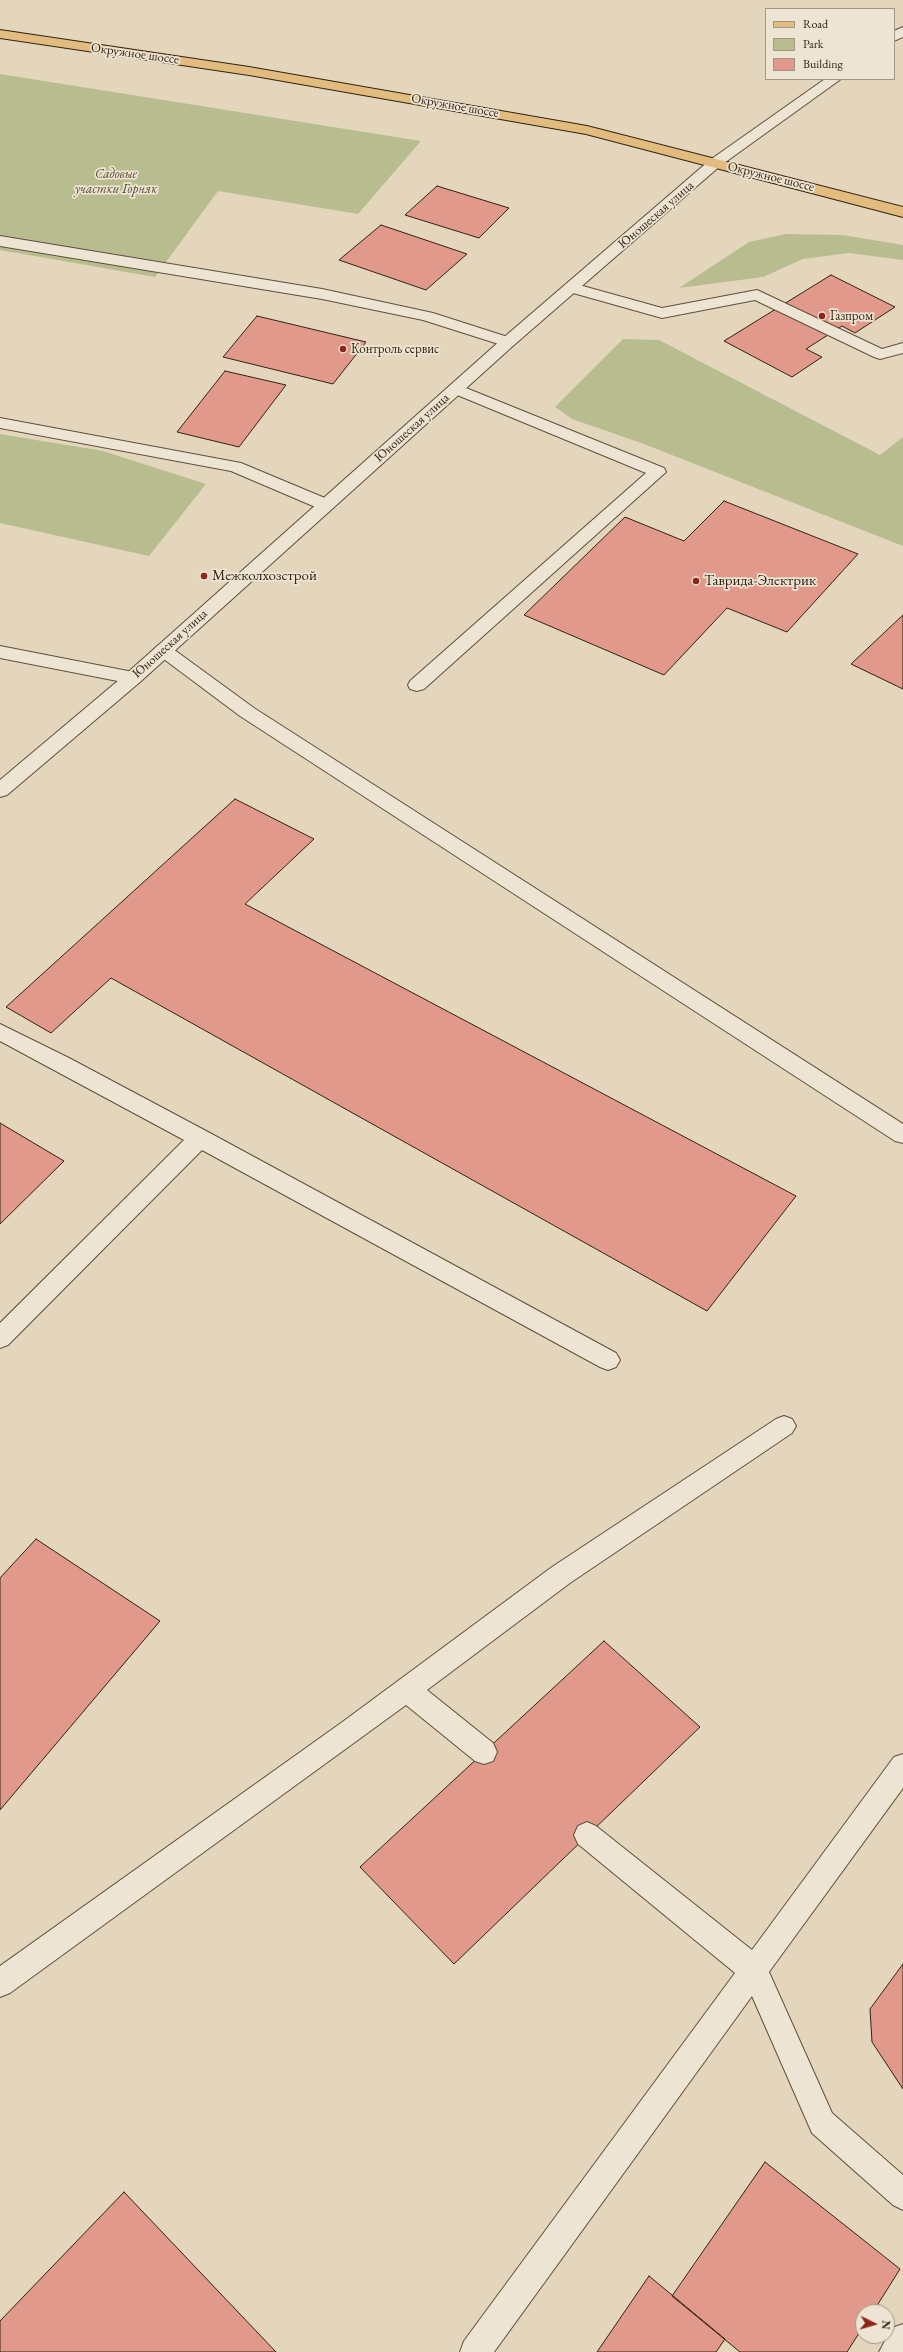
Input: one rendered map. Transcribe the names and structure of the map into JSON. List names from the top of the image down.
{
  "streets": {
    "main road": ["Окружное шоссе"],
    "street": ["Юношеская улица"]
  },
  "crossings": [
    ["Окружное шоссе", "Юношеская улица"]
  ],
  "parks": ["Садовые участки Горняк"],
  "places": [
    "Газпром",
    "Контроль сервис",
    "Межколхозстрой",
    "Таврида-Электрик"
  ],
  "legend": ["Road", "Park", "Building"],
  "north": "right"
}
